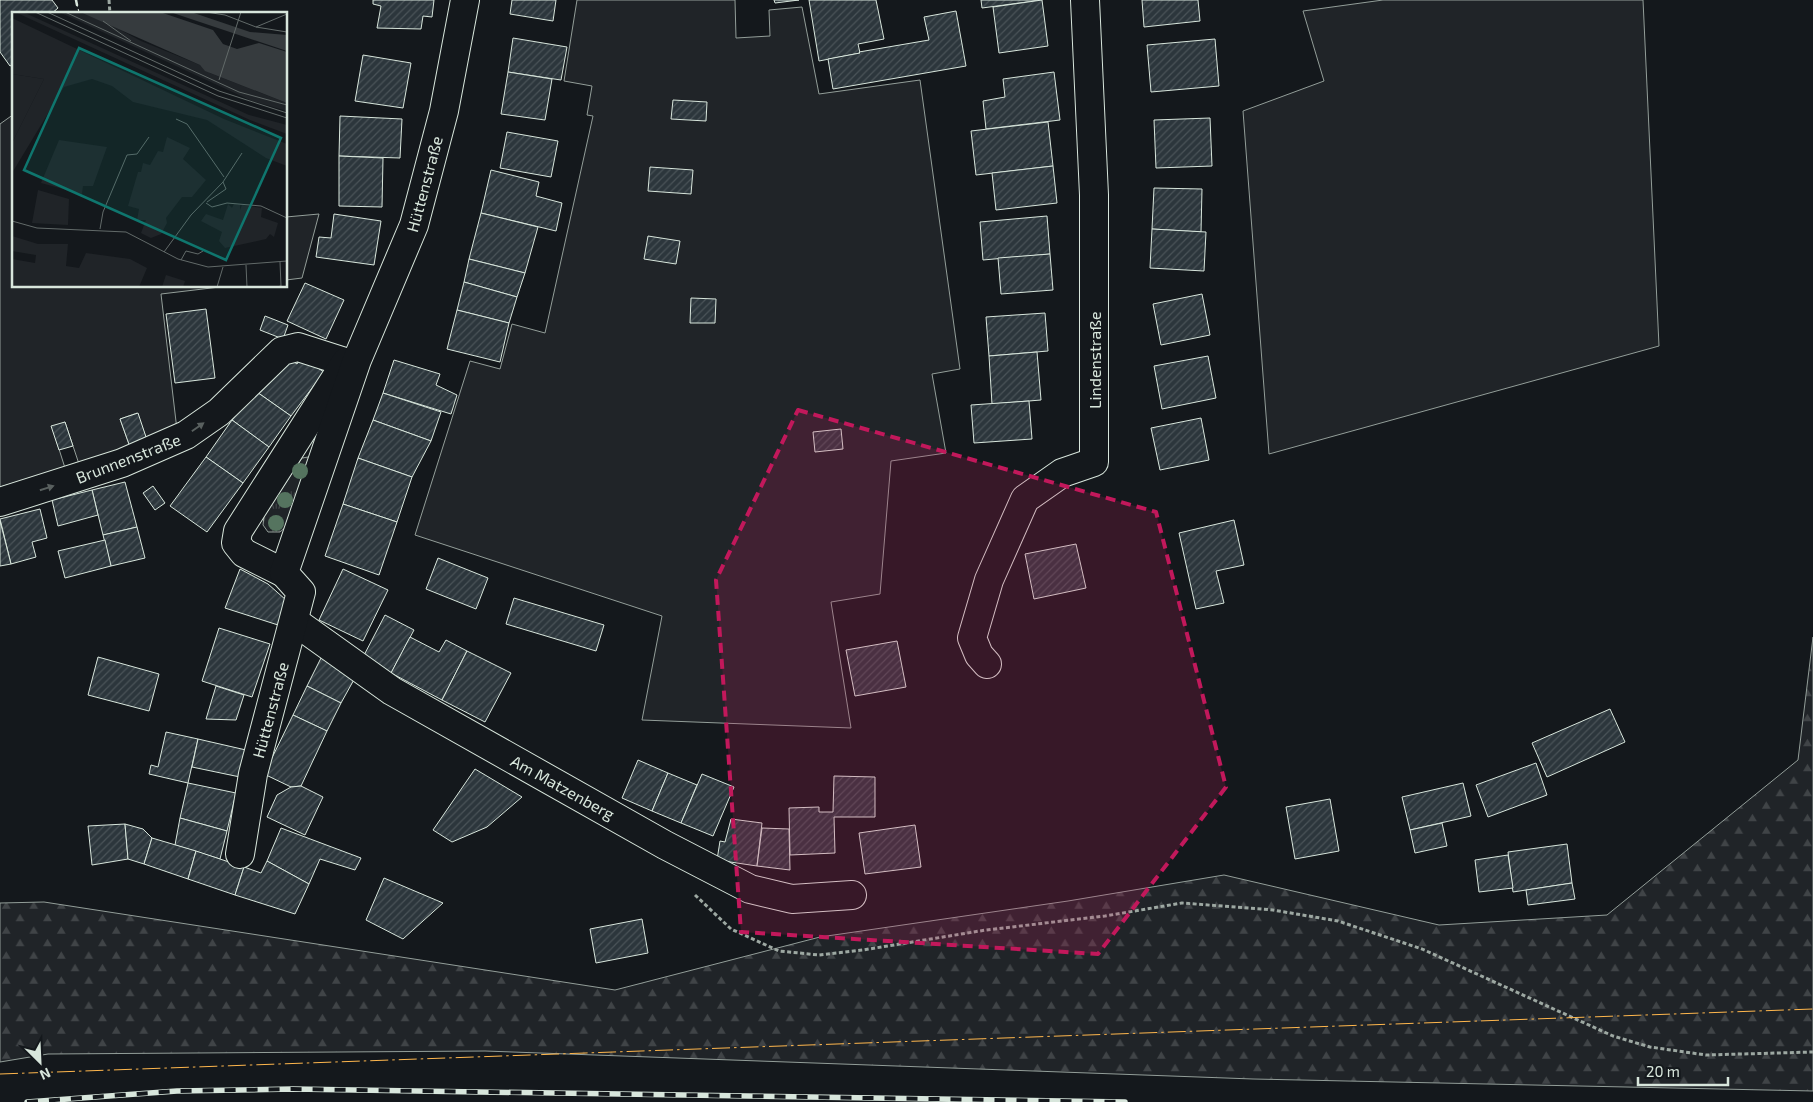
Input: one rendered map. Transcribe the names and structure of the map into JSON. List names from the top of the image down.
{
  "streets": {
    "street": [
      "Hüttenstraße",
      "Lindenstraße",
      "Brunnenstraße",
      "Am Matzenberg"
    ]
  },
  "crossings": [
    ["Hüttenstraße", "Brunnenstraße"],
    ["Hüttenstraße", "Am Matzenberg"]
  ],
  "one_way": ["Brunnenstraße"],
  "scale_bar": "20 m",
  "north": "bottom right"
}
